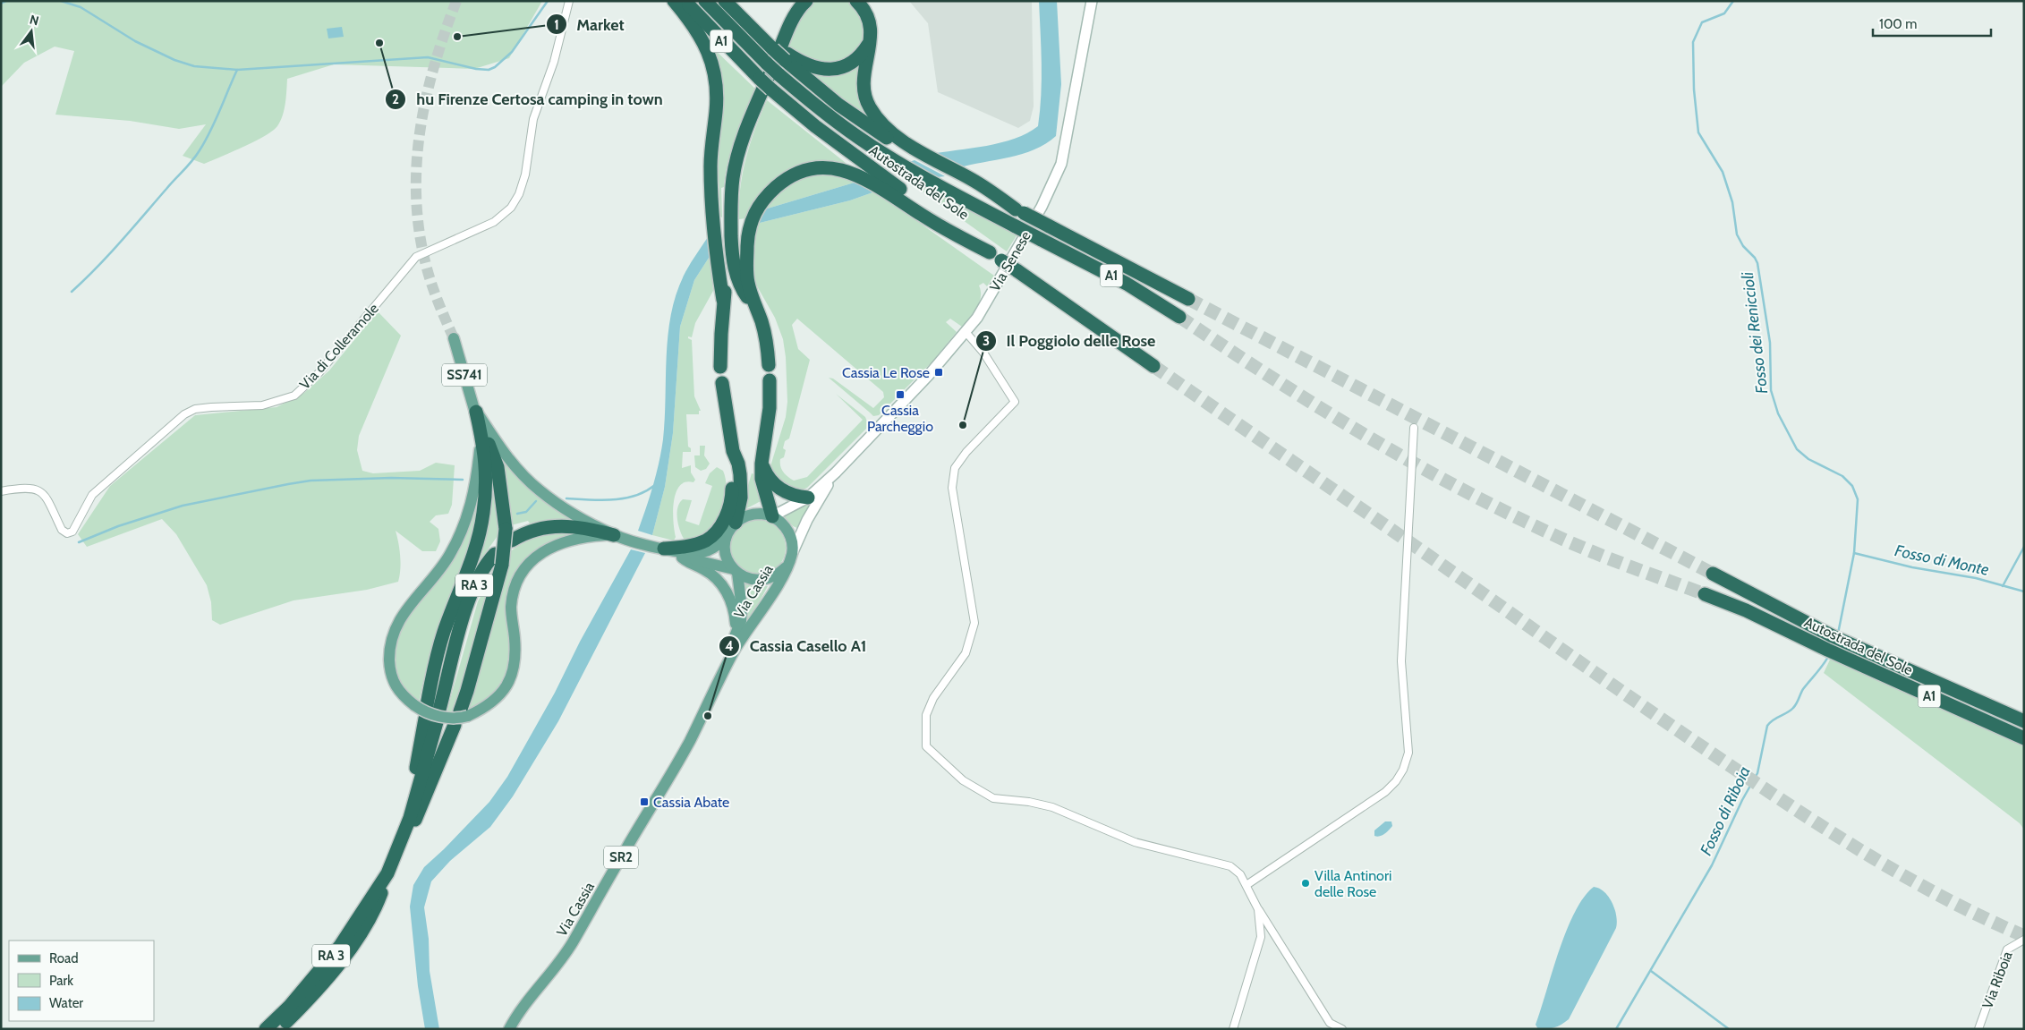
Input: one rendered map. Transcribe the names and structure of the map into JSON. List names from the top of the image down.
{
  "streets": {
    "highway": ["A1", "Autostrada del Sole", "RA 3"],
    "main road": [
      "Via Senese",
      "SS741",
      "Via Cassia",
      "SR2"
    ],
    "street": ["Via di Colleramole", "Via Riboia"]
  },
  "crossings": [
    ["A1", "Autostrada del Sole"],
    ["Via Senese", "Via Cassia"]
  ],
  "water": ["Fosso dei Reniccioli", "Fosso di Monte", "Fosso di Riboia"],
  "places": {
    "other": [
      "Market",
      "hu Firenze Certosa camping in town",
      "Il Poggiolo delle Rose",
      "Cassia Casello A1",
      "Villa Antinori delle Rose"
    ],
    "transit": ["Cassia Le Rose", "Cassia Parcheggio", "Cassia Abate"]
  },
  "legend": ["Road", "Park", "Water"],
  "scale_bar": "100 m",
  "north": "top"
}
